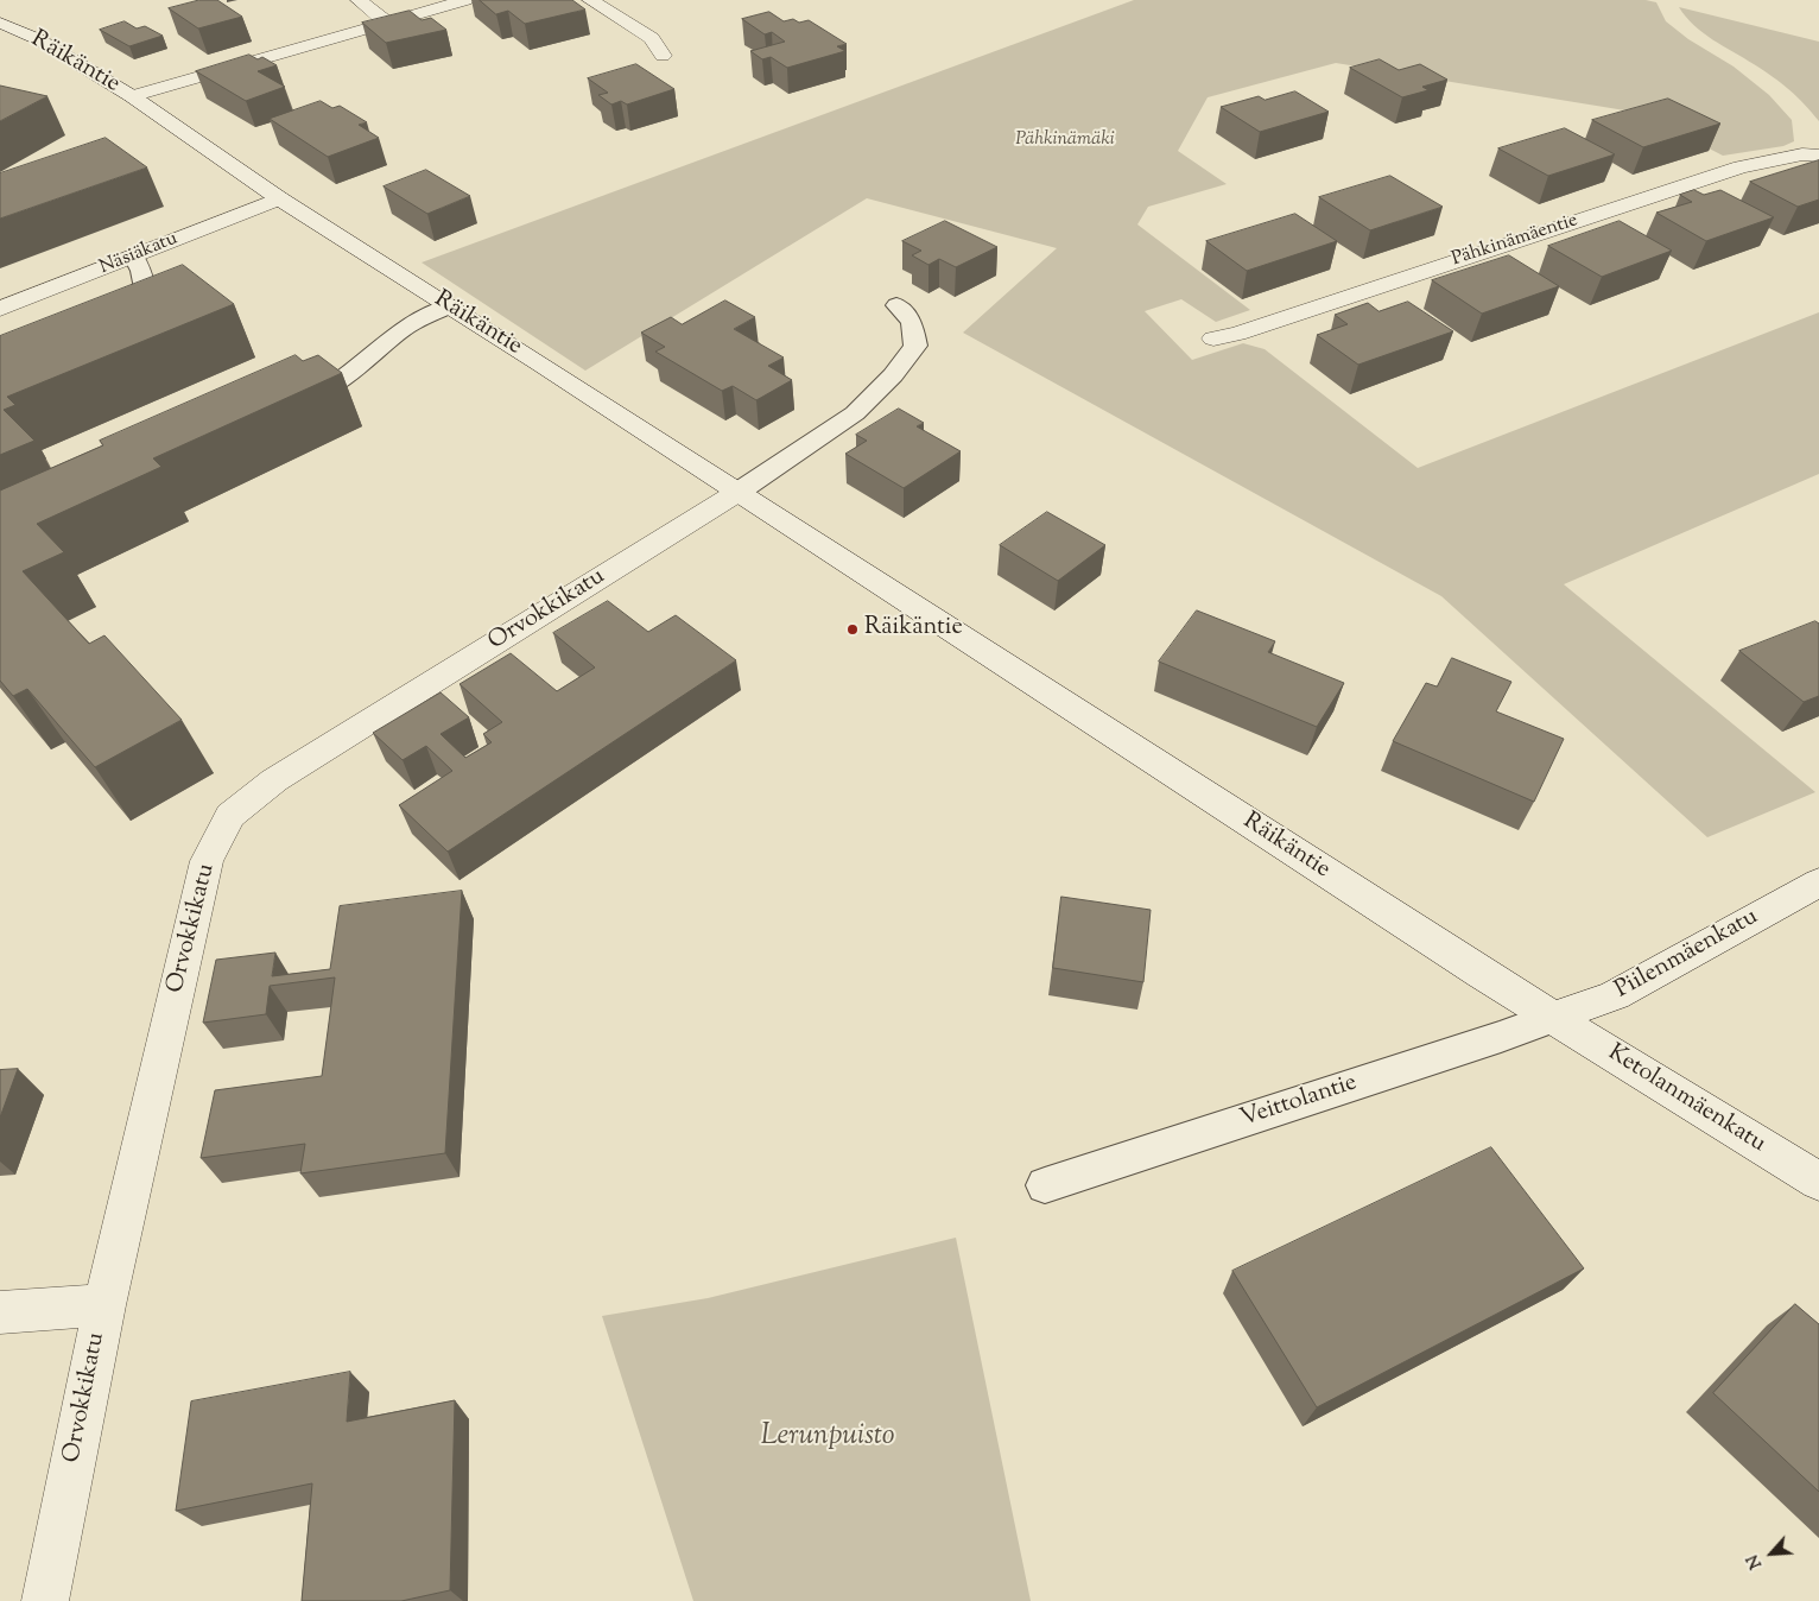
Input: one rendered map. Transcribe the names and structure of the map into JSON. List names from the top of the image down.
{
  "streets": {
    "street": [
      "Räikäntie",
      "Pähkinämäentie",
      "Näsiäkatu",
      "Orvokkikatu",
      "Piilenmäenkatu",
      "Ketolanmäenkatu"
    ],
    "lane": ["Veittolantie"]
  },
  "crossings": [
    ["Räikäntie", "Näsiäkatu"],
    ["Räikäntie", "Orvokkikatu"],
    ["Räikäntie", "Piilenmäenkatu"],
    ["Räikäntie", "Ketolanmäenkatu"],
    ["Räikäntie", "Veittolantie"],
    ["Piilenmäenkatu", "Ketolanmäenkatu"],
    ["Piilenmäenkatu", "Veittolantie"],
    ["Ketolanmäenkatu", "Veittolantie"]
  ],
  "parks": ["Pähkinämäki", "Lerunpuisto"],
  "places": ["Räikäntie"],
  "north": "bottom left"
}
